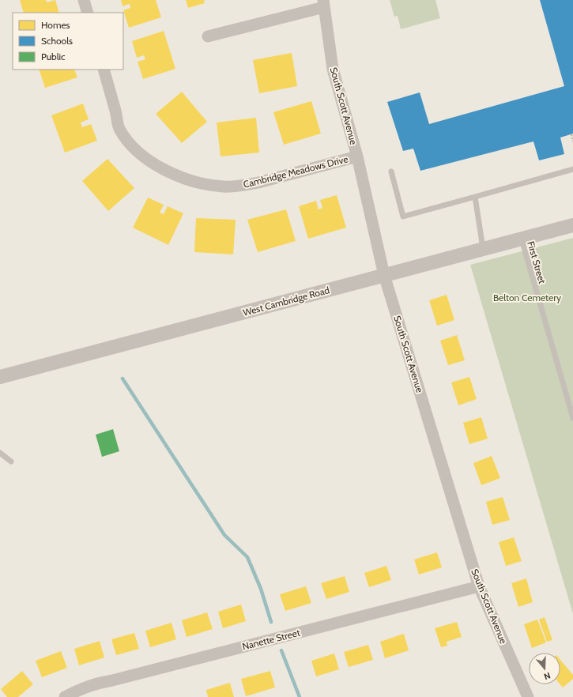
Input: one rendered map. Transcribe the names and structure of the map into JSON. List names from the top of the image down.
{
  "streets": {
    "street": [
      "South Scott Avenue",
      "Cambridge Meadows Drive",
      "West Cambridge Road",
      "Nanette Street"
    ],
    "lane": ["First Street"]
  },
  "crossings": [
    ["South Scott Avenue", "Cambridge Meadows Drive"],
    ["South Scott Avenue", "West Cambridge Road"],
    ["South Scott Avenue", "Nanette Street"],
    ["First Street", "West Cambridge Road"]
  ],
  "parks": ["Belton Cemetery"],
  "legend": ["Homes", "Schools", "Public"],
  "north": "bottom"
}
